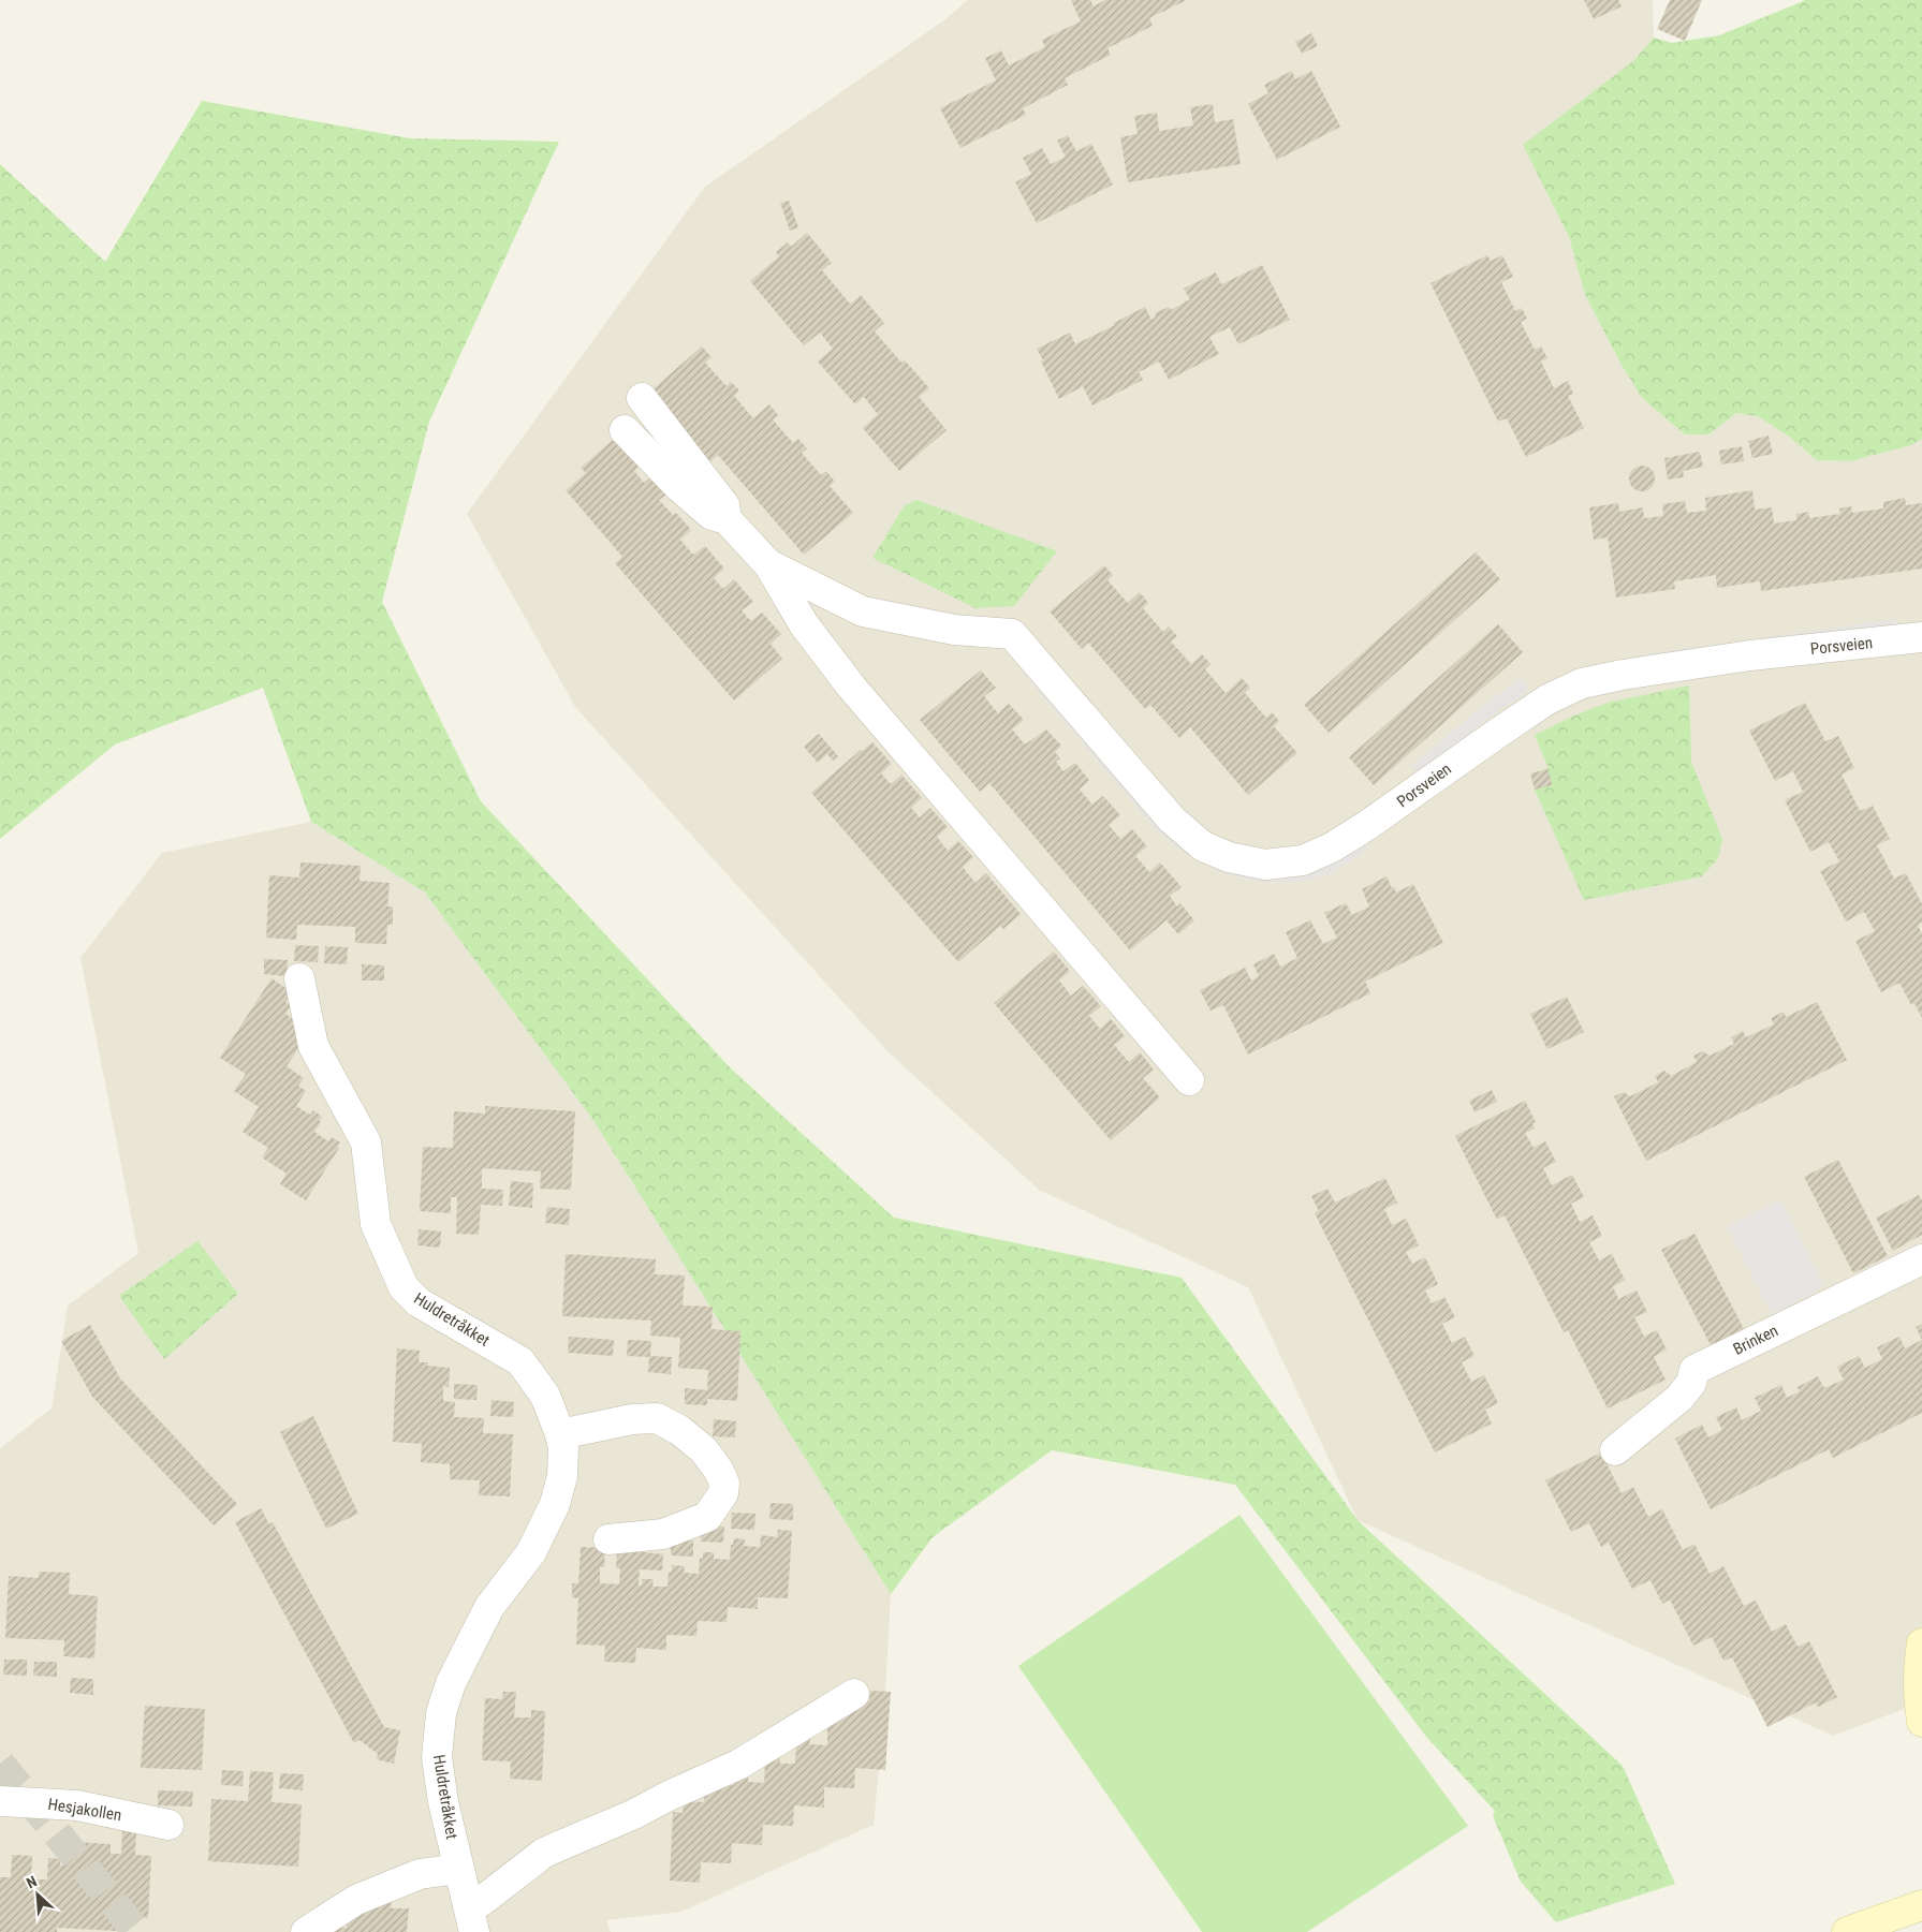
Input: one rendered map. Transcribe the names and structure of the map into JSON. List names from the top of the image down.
{
  "streets": {
    "street": [
      "Porsveien",
      "Huldretråkket",
      "Brinken",
      "Hesjakollen"
    ]
  },
  "north": "top left"
}
